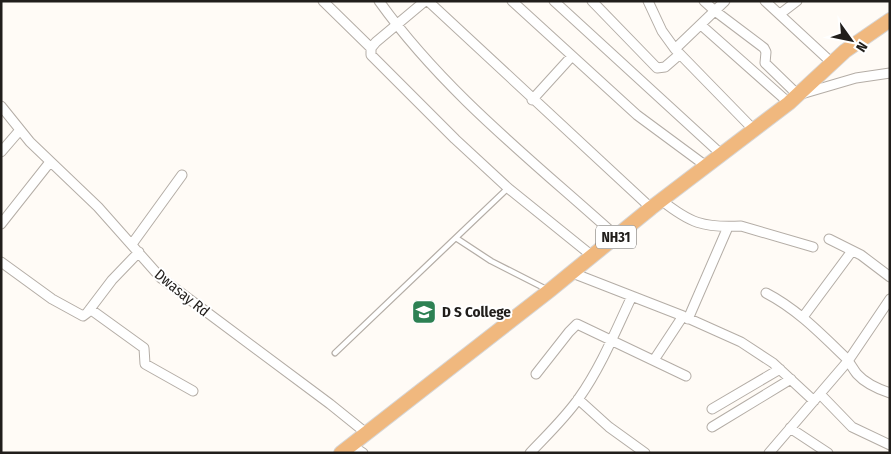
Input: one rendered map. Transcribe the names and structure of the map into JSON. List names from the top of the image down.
{
  "streets": {
    "highway": ["NH31"],
    "street": ["Dwasay Rd"]
  },
  "crossings": [
    ["NH31", "Dwasay Rd"]
  ],
  "places": {
    "school or university": ["D S College"]
  },
  "north": "bottom right"
}
